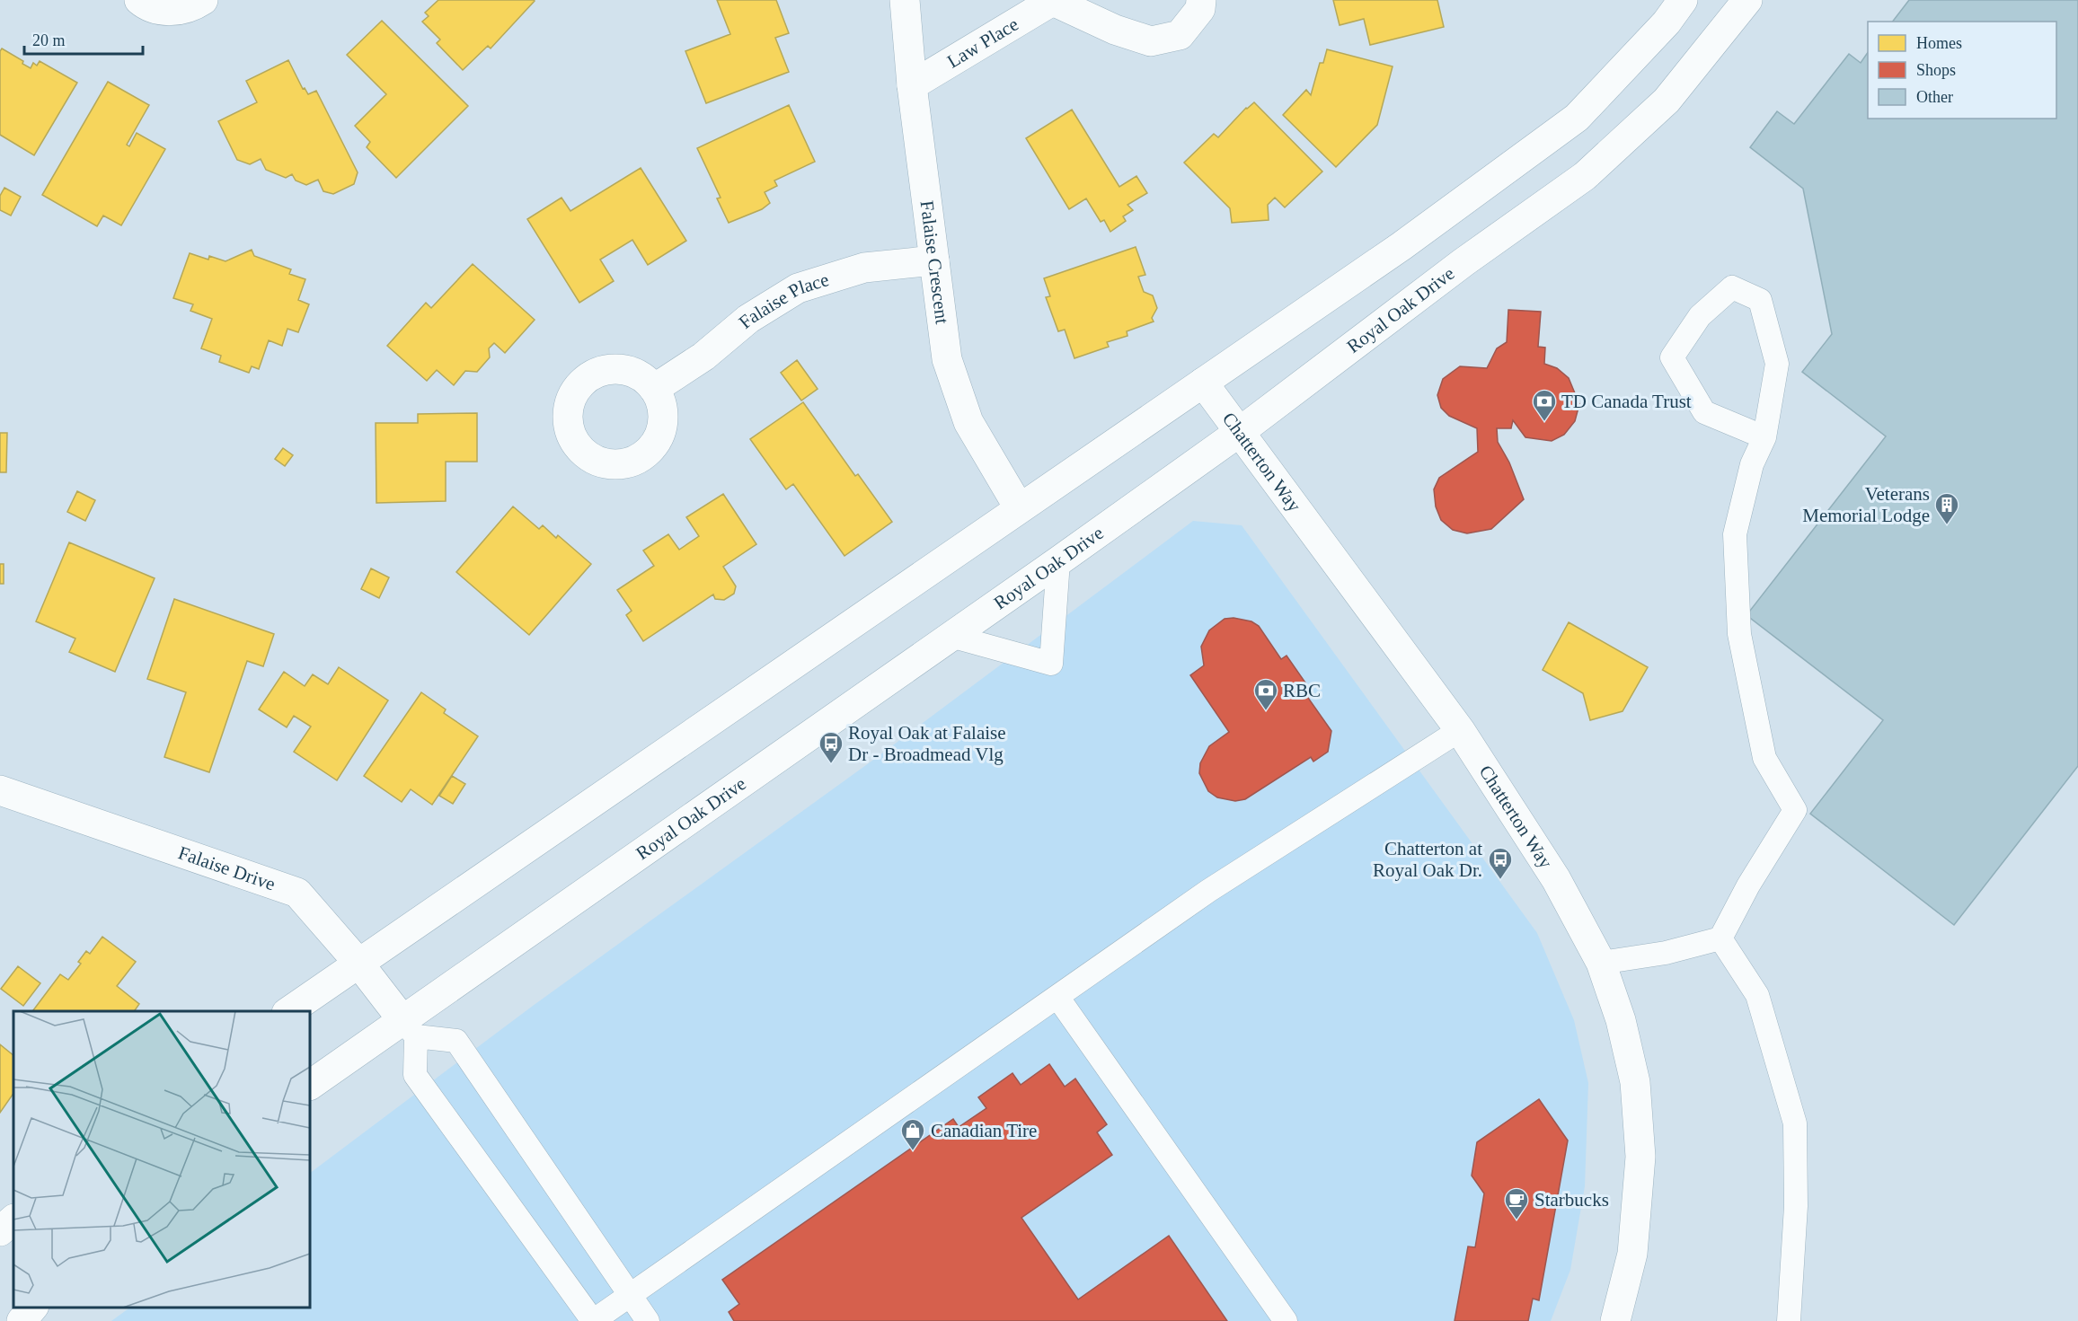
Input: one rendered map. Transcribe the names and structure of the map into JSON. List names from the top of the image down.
{
  "streets": {
    "main road": [
      "Law Place",
      "Falaise Crescent",
      "Falaise Place",
      "Royal Oak Drive",
      "Chatterton Way",
      "Falaise Drive"
    ]
  },
  "crossings": [
    ["Law Place", "Falaise Crescent"],
    ["Falaise Crescent", "Falaise Place"],
    ["Royal Oak Drive", "Chatterton Way"],
    ["Royal Oak Drive", "Falaise Drive"]
  ],
  "places": {
    "bank": ["TD Canada Trust", "RBC"],
    "building": ["Veterans Memorial Lodge"],
    "bus stop": ["Royal Oak at Falaise Dr - Broadmead Vlg", "Chatterton at Royal Oak Dr."],
    "shop": ["Canadian Tire"],
    "cafe": ["Starbucks"]
  },
  "legend": ["Homes", "Shops", "Other"],
  "scale_bar": "20 m"
}
